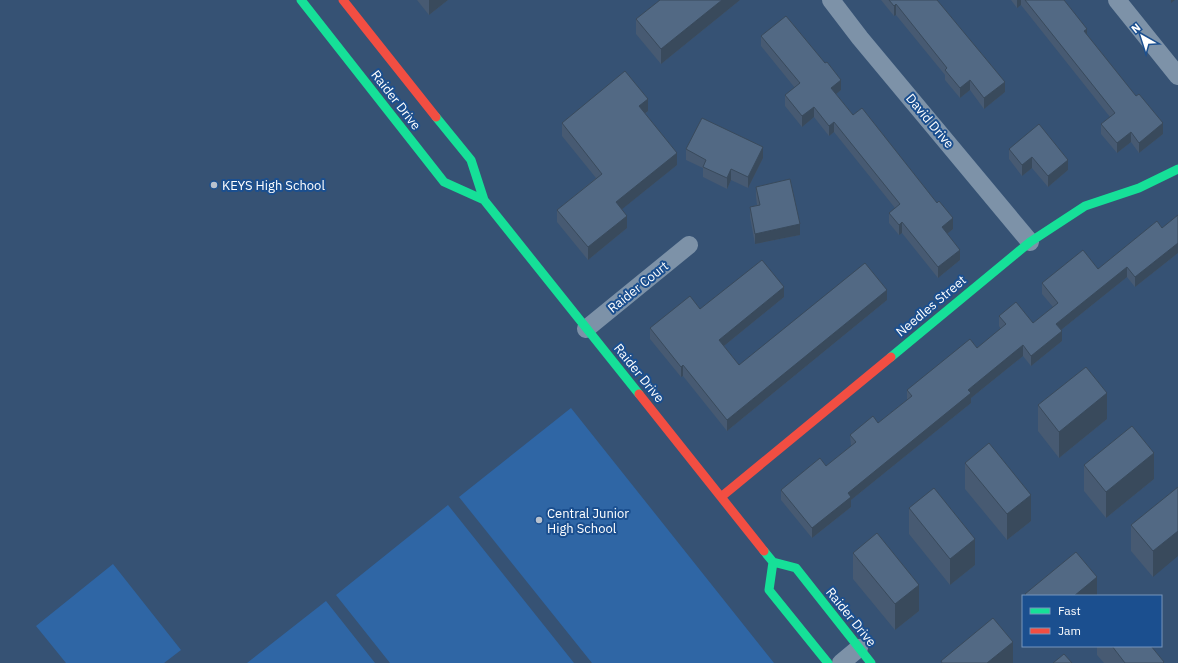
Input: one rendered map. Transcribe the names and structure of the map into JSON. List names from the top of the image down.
{
  "streets": {
    "main road": ["Raider Drive", "Needles Street"],
    "street": ["David Drive", "Raider Court"]
  },
  "crossings": [
    ["Raider Drive", "Raider Court"],
    ["Raider Drive", "Needles Street"],
    ["David Drive", "Needles Street"]
  ],
  "places": ["KEYS High School", "Central Junior High School"],
  "legend": ["Fast", "Jam"],
  "north": "top left"
}
